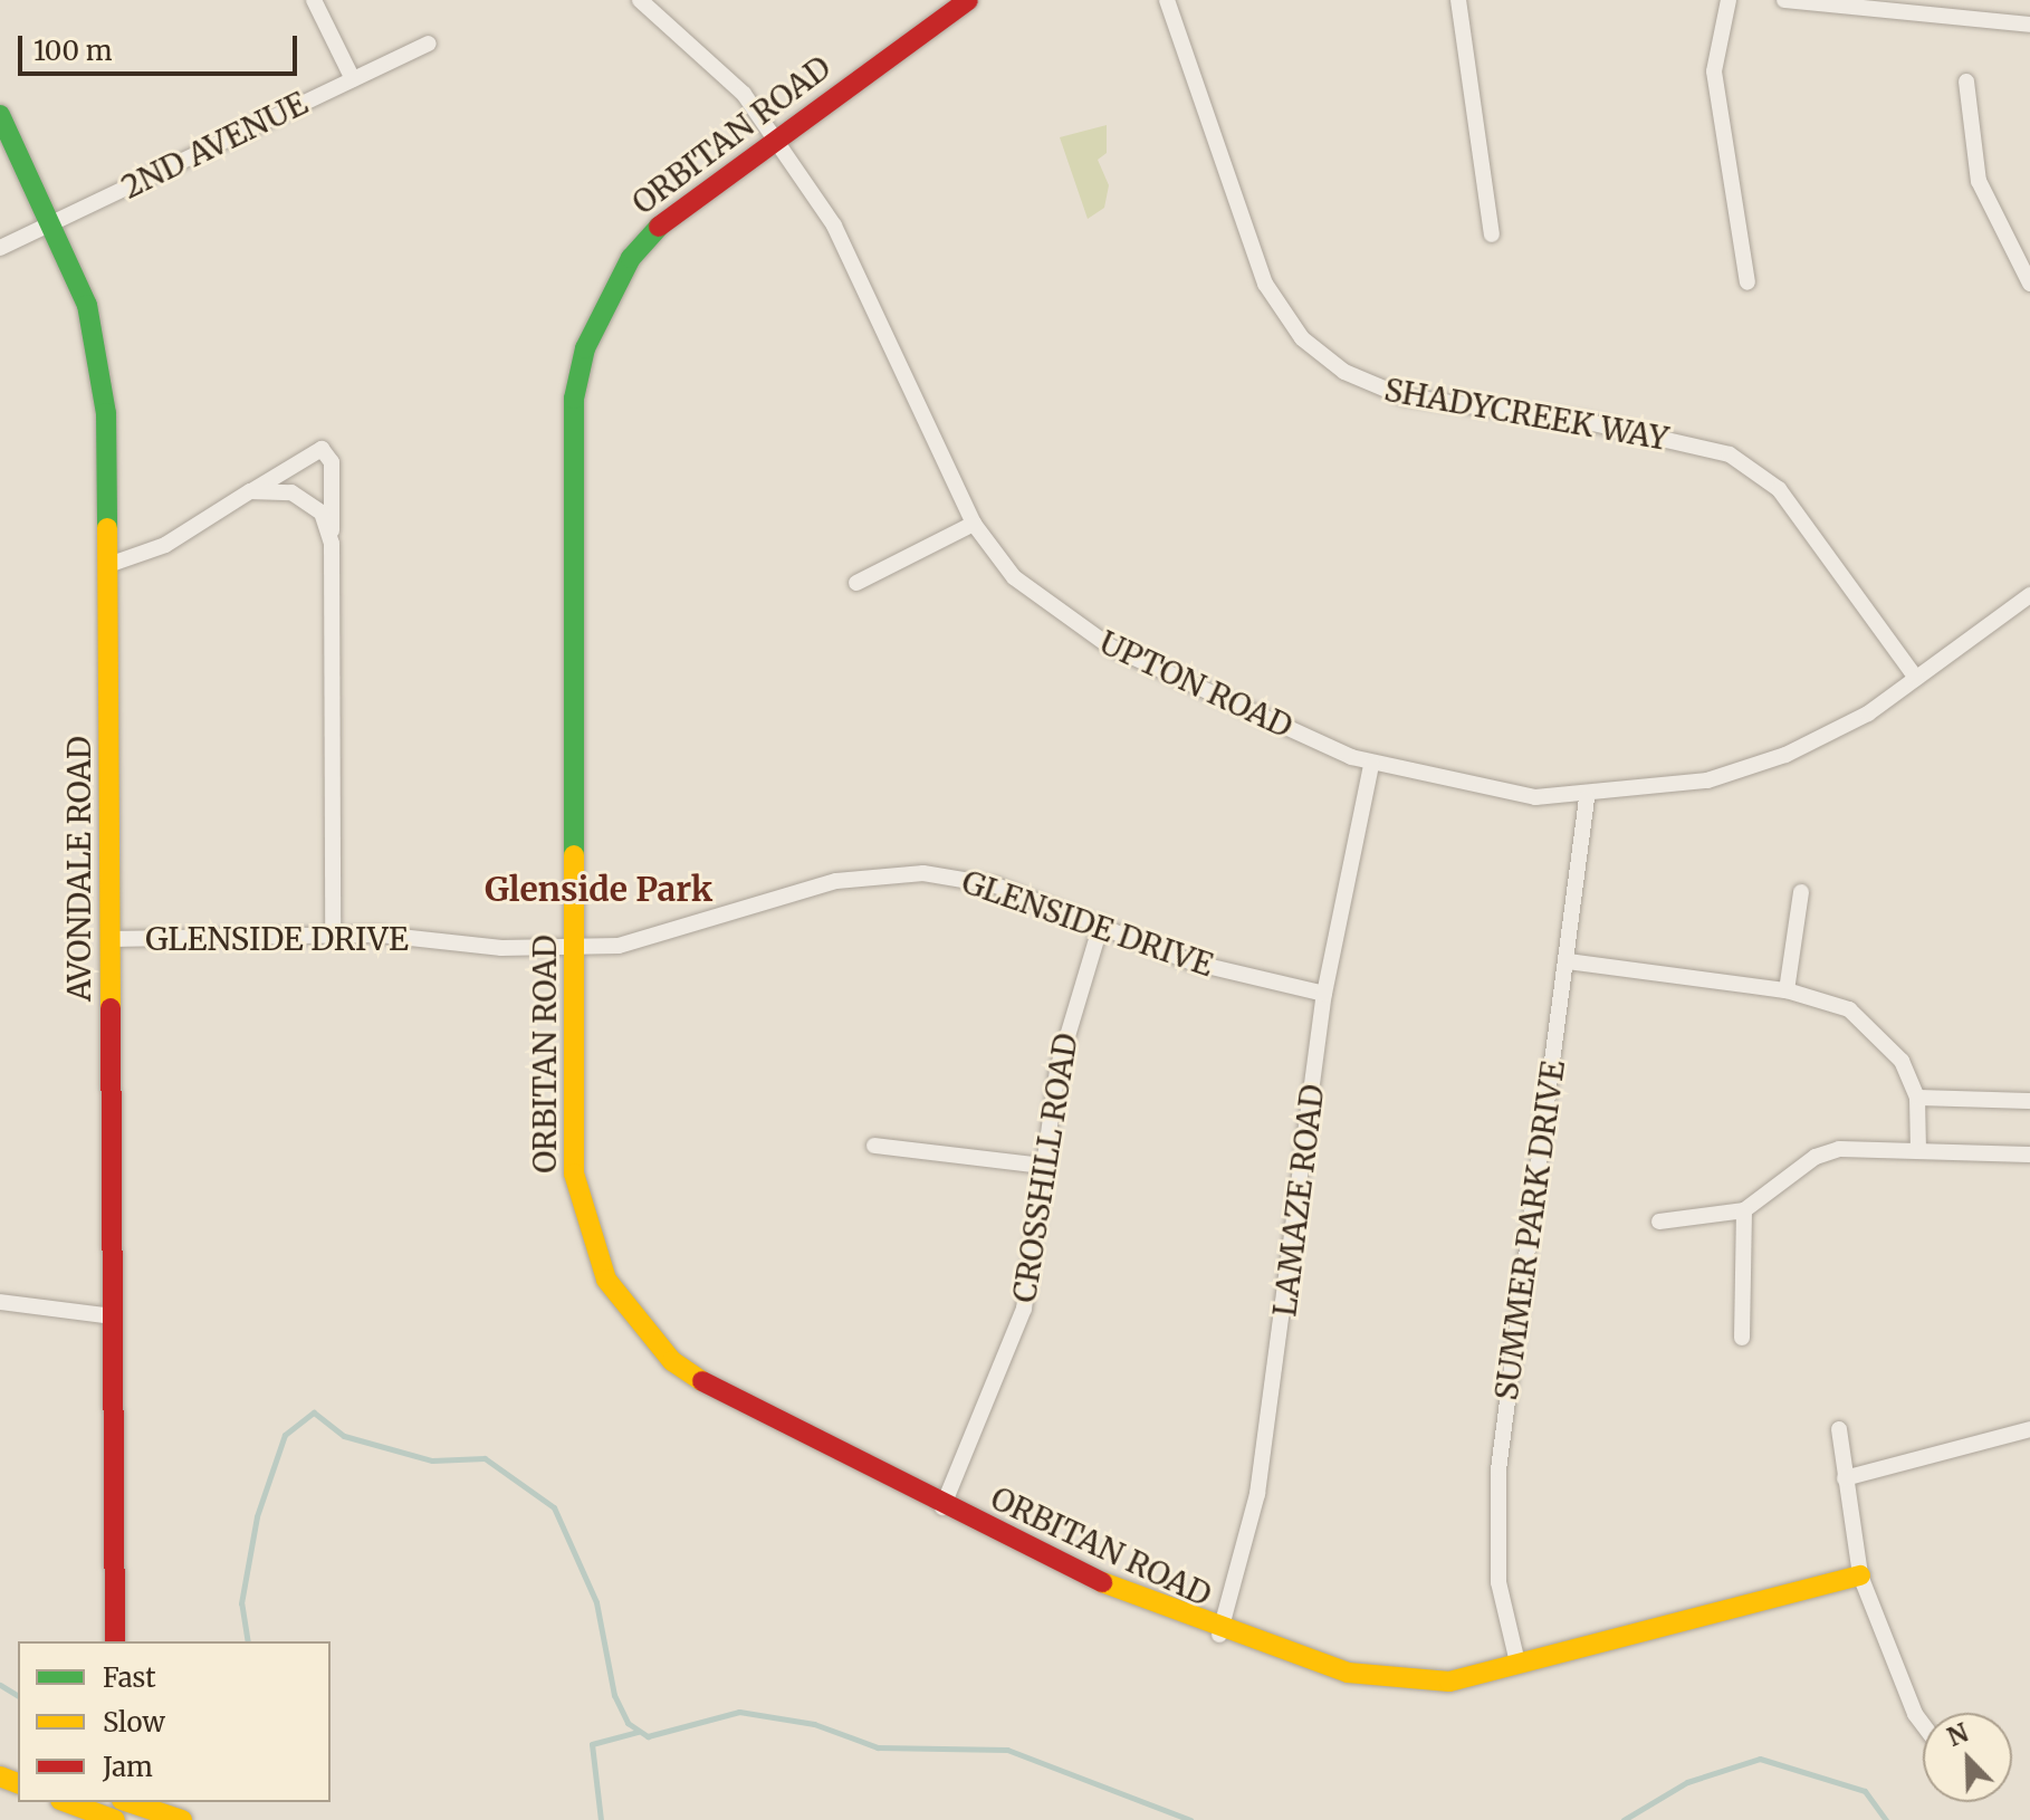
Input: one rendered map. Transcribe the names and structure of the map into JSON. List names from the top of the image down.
{
  "streets": {
    "main road": ["ORBITAN ROAD", "AVONDALE ROAD"],
    "street": [
      "2ND AVENUE",
      "SHADYCREEK WAY",
      "UPTON ROAD",
      "GLENSIDE DRIVE",
      "CROSSHILL ROAD",
      "LAMAZE ROAD",
      "SUMMER PARK DRIVE"
    ]
  },
  "crossings": [
    ["ORBITAN ROAD", "UPTON ROAD"],
    ["ORBITAN ROAD", "GLENSIDE DRIVE"],
    ["ORBITAN ROAD", "CROSSHILL ROAD"],
    ["ORBITAN ROAD", "LAMAZE ROAD"],
    ["ORBITAN ROAD", "SUMMER PARK DRIVE"],
    ["2ND AVENUE", "AVONDALE ROAD"],
    ["SHADYCREEK WAY", "UPTON ROAD"],
    ["UPTON ROAD", "LAMAZE ROAD"],
    ["UPTON ROAD", "SUMMER PARK DRIVE"],
    ["AVONDALE ROAD", "GLENSIDE DRIVE"],
    ["GLENSIDE DRIVE", "CROSSHILL ROAD"],
    ["GLENSIDE DRIVE", "LAMAZE ROAD"]
  ],
  "districts": ["Glenside Park"],
  "legend": ["Fast", "Slow", "Jam"],
  "scale_bar": "100 m",
  "north": "top left"
}
